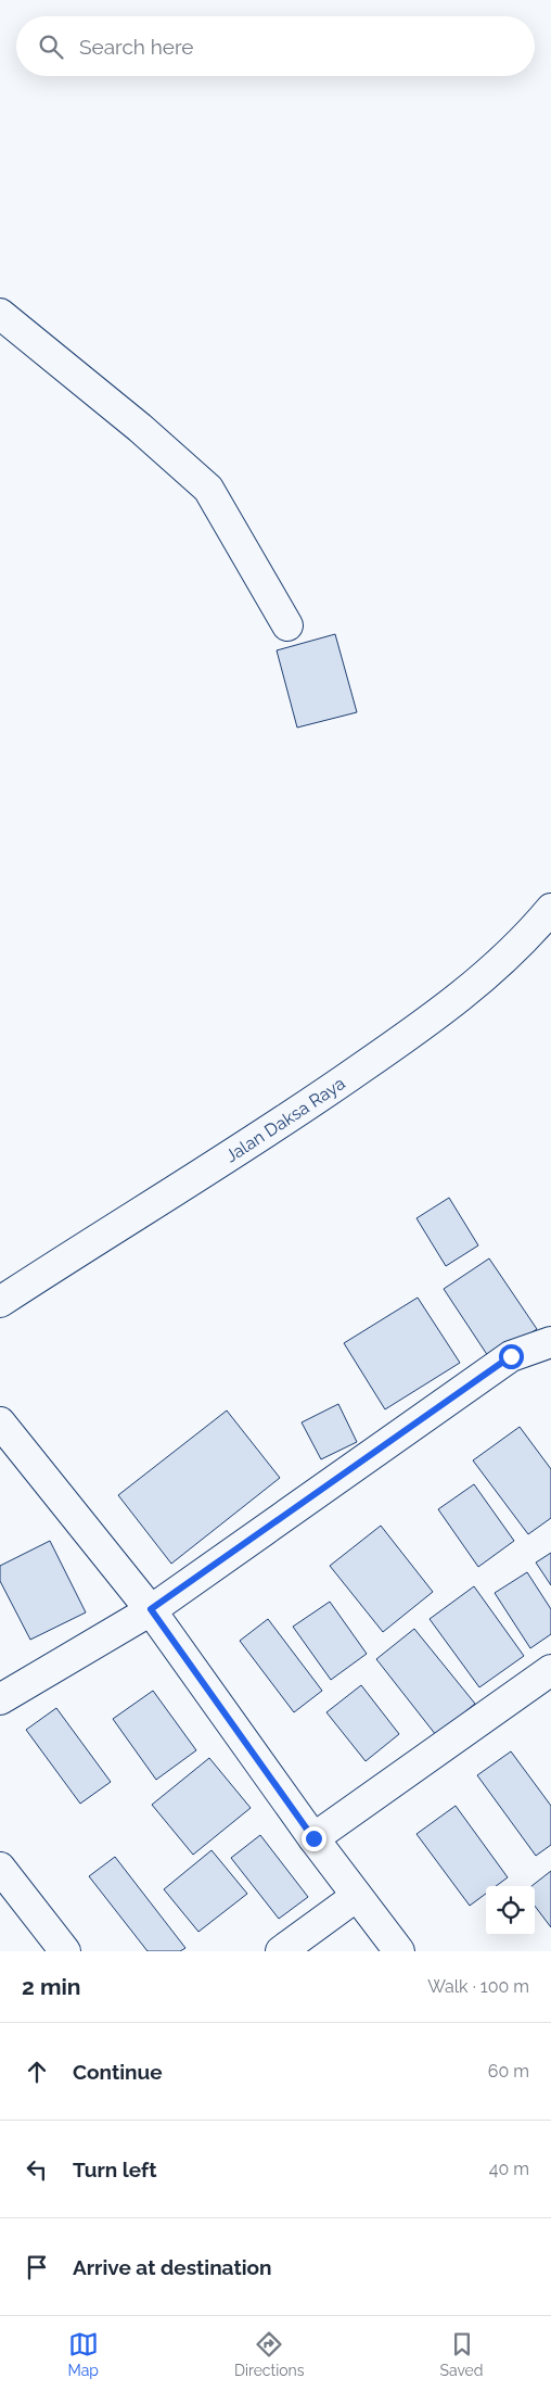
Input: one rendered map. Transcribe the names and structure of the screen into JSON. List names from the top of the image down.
{
  "streets": {
    "street": ["Jalan Daksa Raya"]
  },
  "page": {
    "search": "Search here",
    "heading": ["2 min", "Walk · 100 m"],
    "list": [
      ["Continue", "60 m"],
      ["Turn left", "40 m"],
      "Arrive at destination"
    ],
    "nav": ["Map", "Directions", "Saved"]
  }
}
